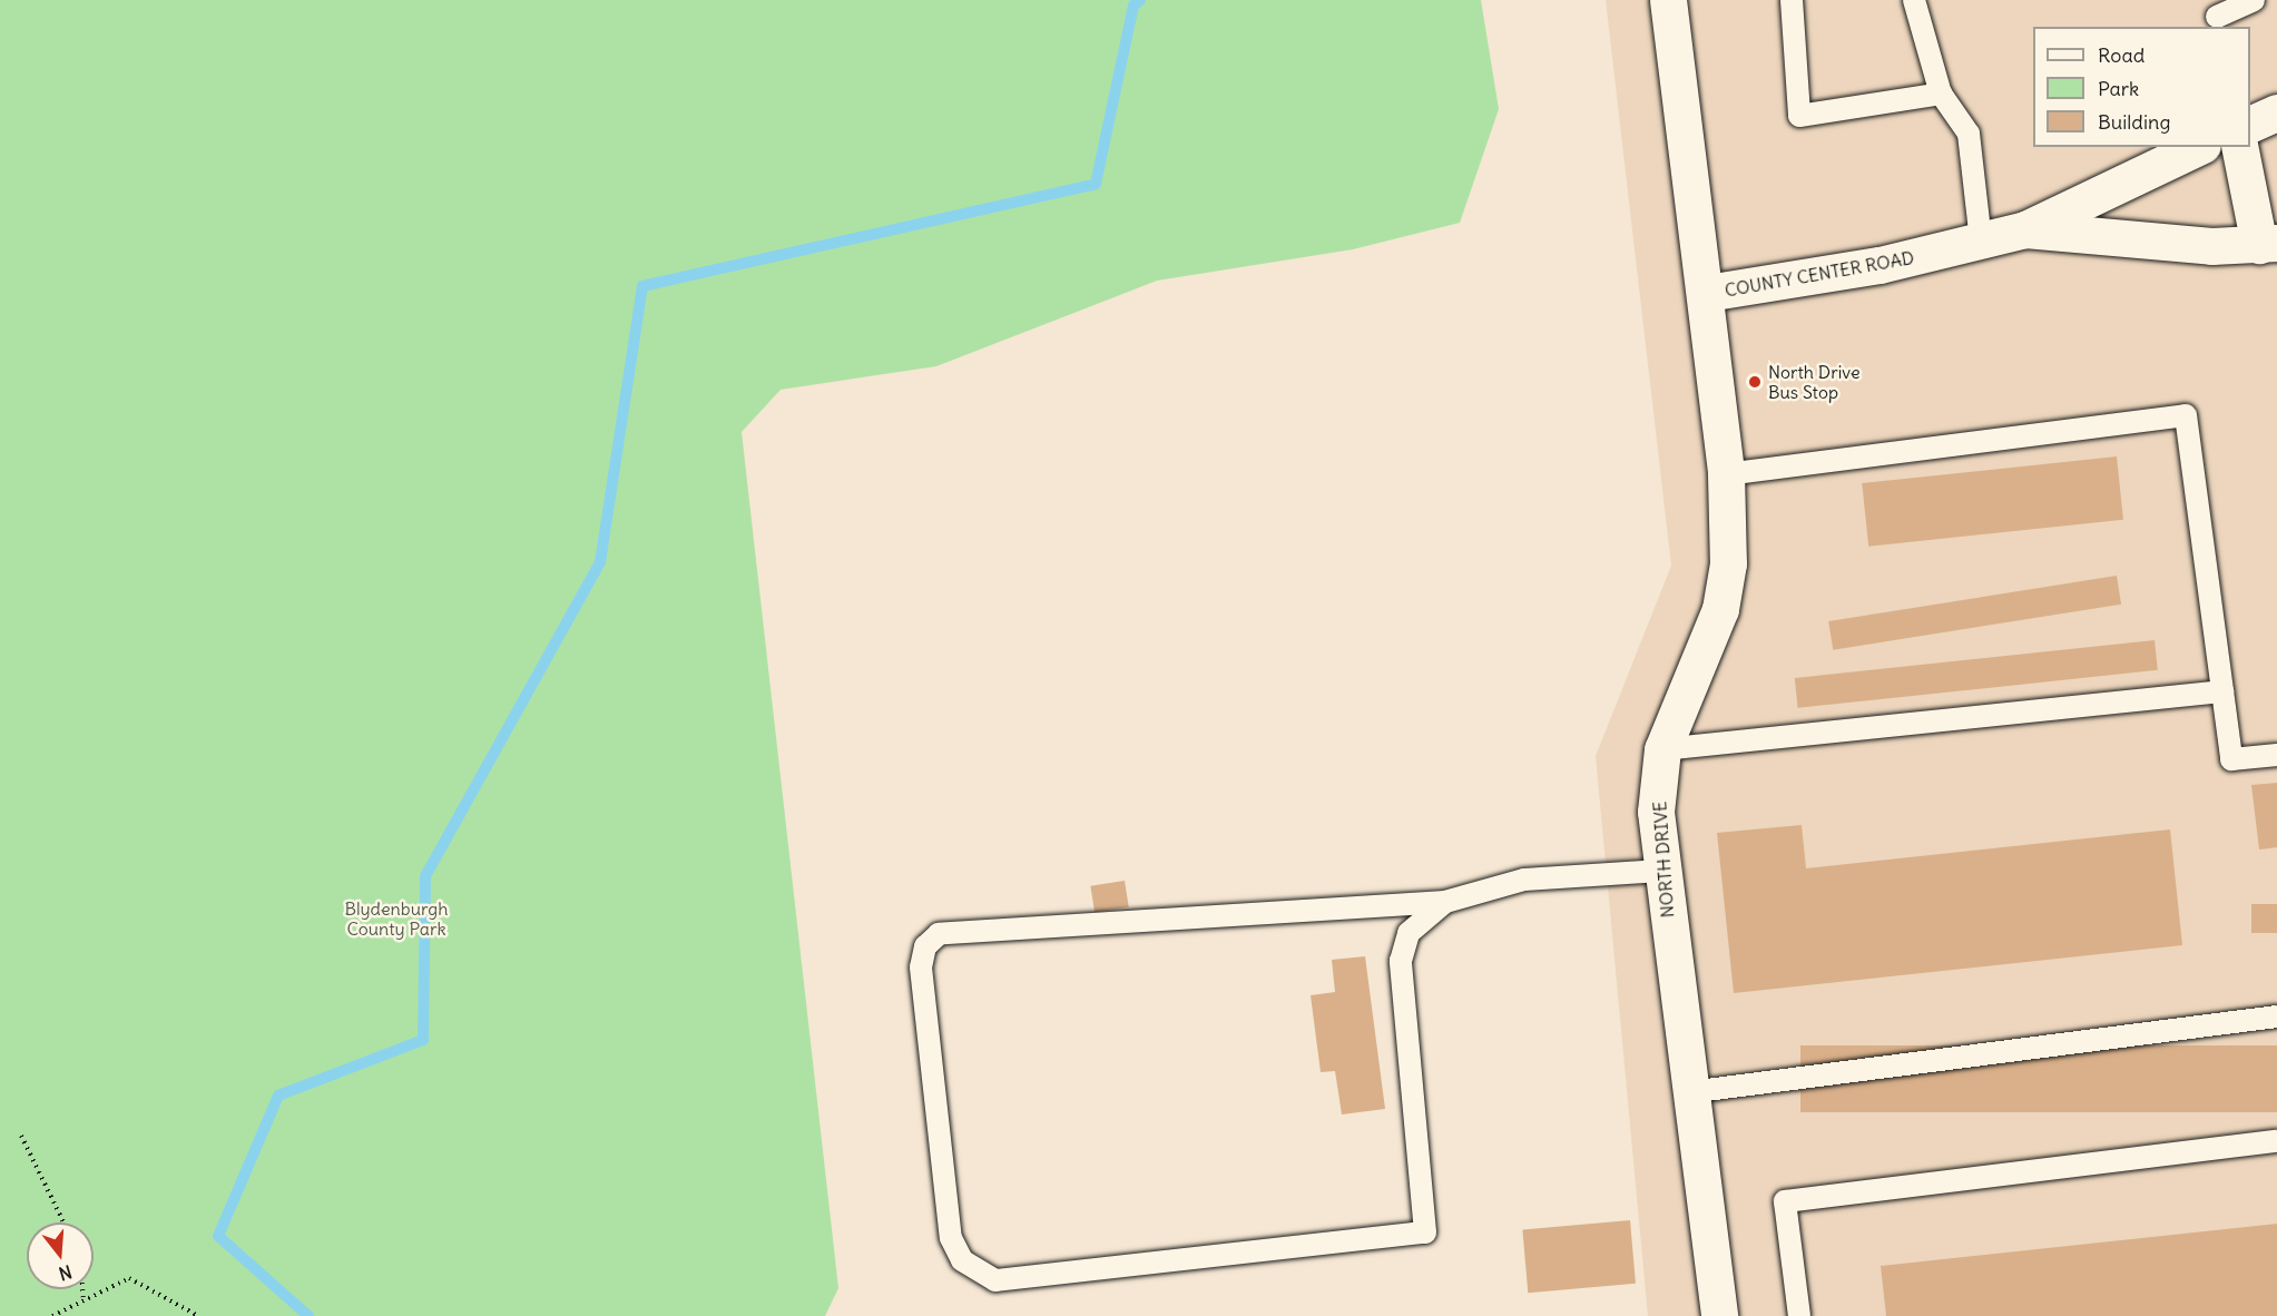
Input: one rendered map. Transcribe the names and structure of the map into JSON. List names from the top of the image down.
{
  "streets": {
    "street": ["COUNTY CENTER ROAD", "NORTH DRIVE"]
  },
  "crossings": [
    ["COUNTY CENTER ROAD", "NORTH DRIVE"]
  ],
  "parks": ["Blydenburgh County Park"],
  "places": ["North Drive Bus Stop"],
  "legend": ["Road", "Park", "Building"],
  "north": "bottom"
}
